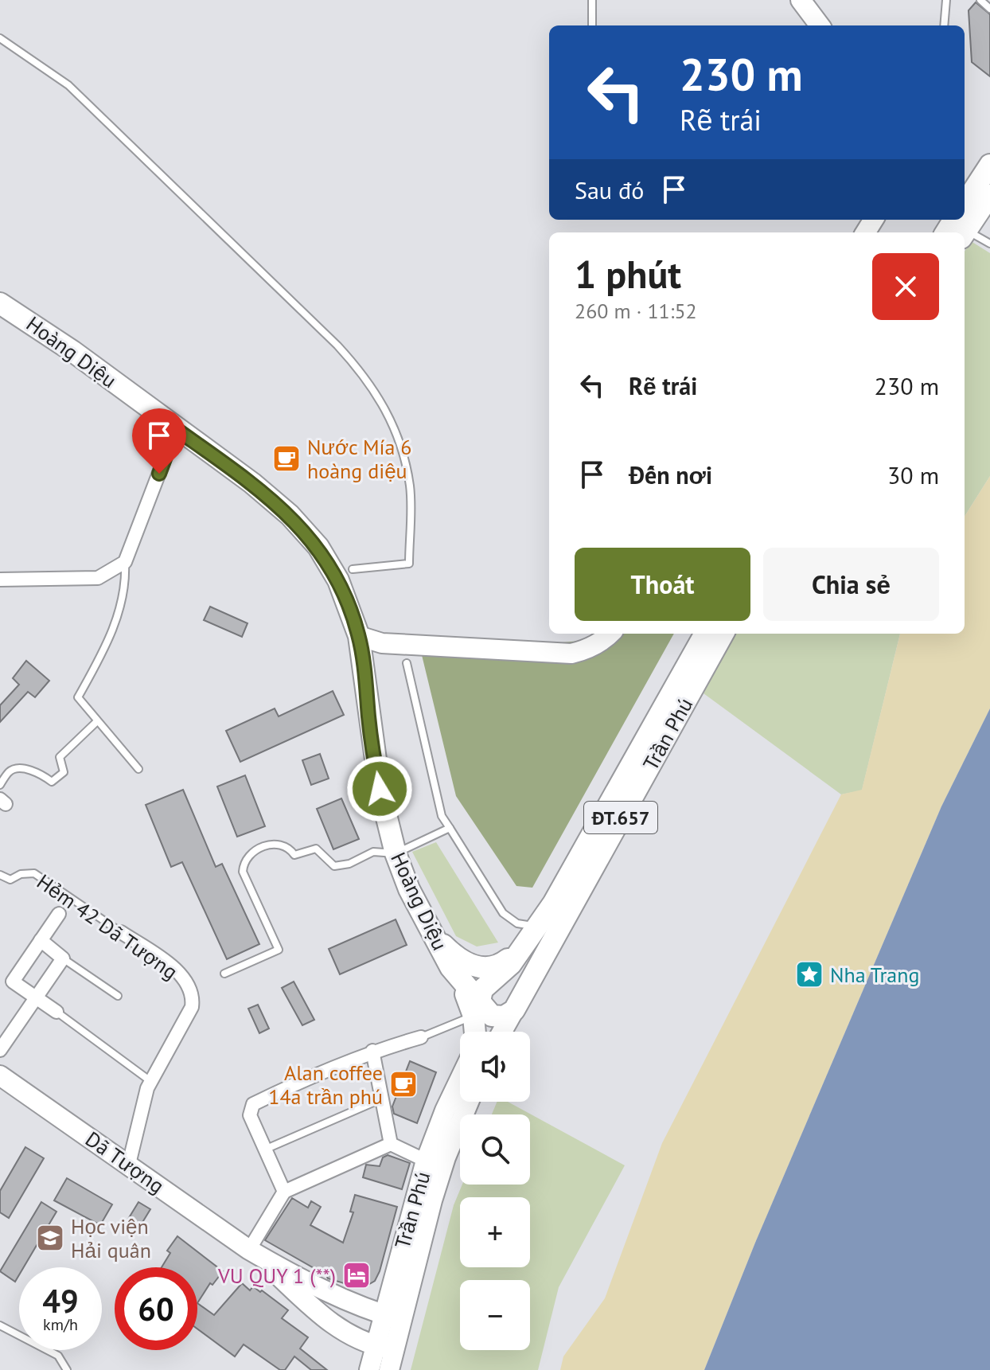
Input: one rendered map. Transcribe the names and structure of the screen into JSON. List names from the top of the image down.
{
  "streets": {
    "main road": ["Hoàng Diệu", "Trần Phú", "ĐT.657"],
    "street": ["Hẻm 42 Dã Tượng", "Dã Tượng"]
  },
  "crossings": [
    ["Hoàng Diệu", "Trần Phú"],
    ["Hoàng Diệu", "ĐT.657"],
    ["Trần Phú", "ĐT.657"],
    ["Trần Phú", "Dã Tượng"],
    ["Hẻm 42 Dã Tượng", "Dã Tượng"]
  ],
  "places": {
    "cafe": ["Nước Mía 6 hoàng diệu", "Alan coffee 14a trần phú"],
    "place": ["Nha Trang"],
    "school or university": ["Học viện Hải quân"],
    "hotel": ["VU QUY 1 (**)"]
  },
  "page": {
    "turn": ["230 m", "Rẽ trái"],
    "then": "Sau đó",
    "heading": ["1 phút", "260 m · 11:52"],
    "list": [
      {
        "name": "Rẽ trái",
        "value": "230 m"
      },
      {
        "name": "Đến nơi",
        "value": "30 m"
      }
    ],
    "buttons": ["Thoát", "Chia sẻ"],
    "map_buttons": ["+", "−"],
    "speed": "49 km/h",
    "limit": "60"
  }
}
